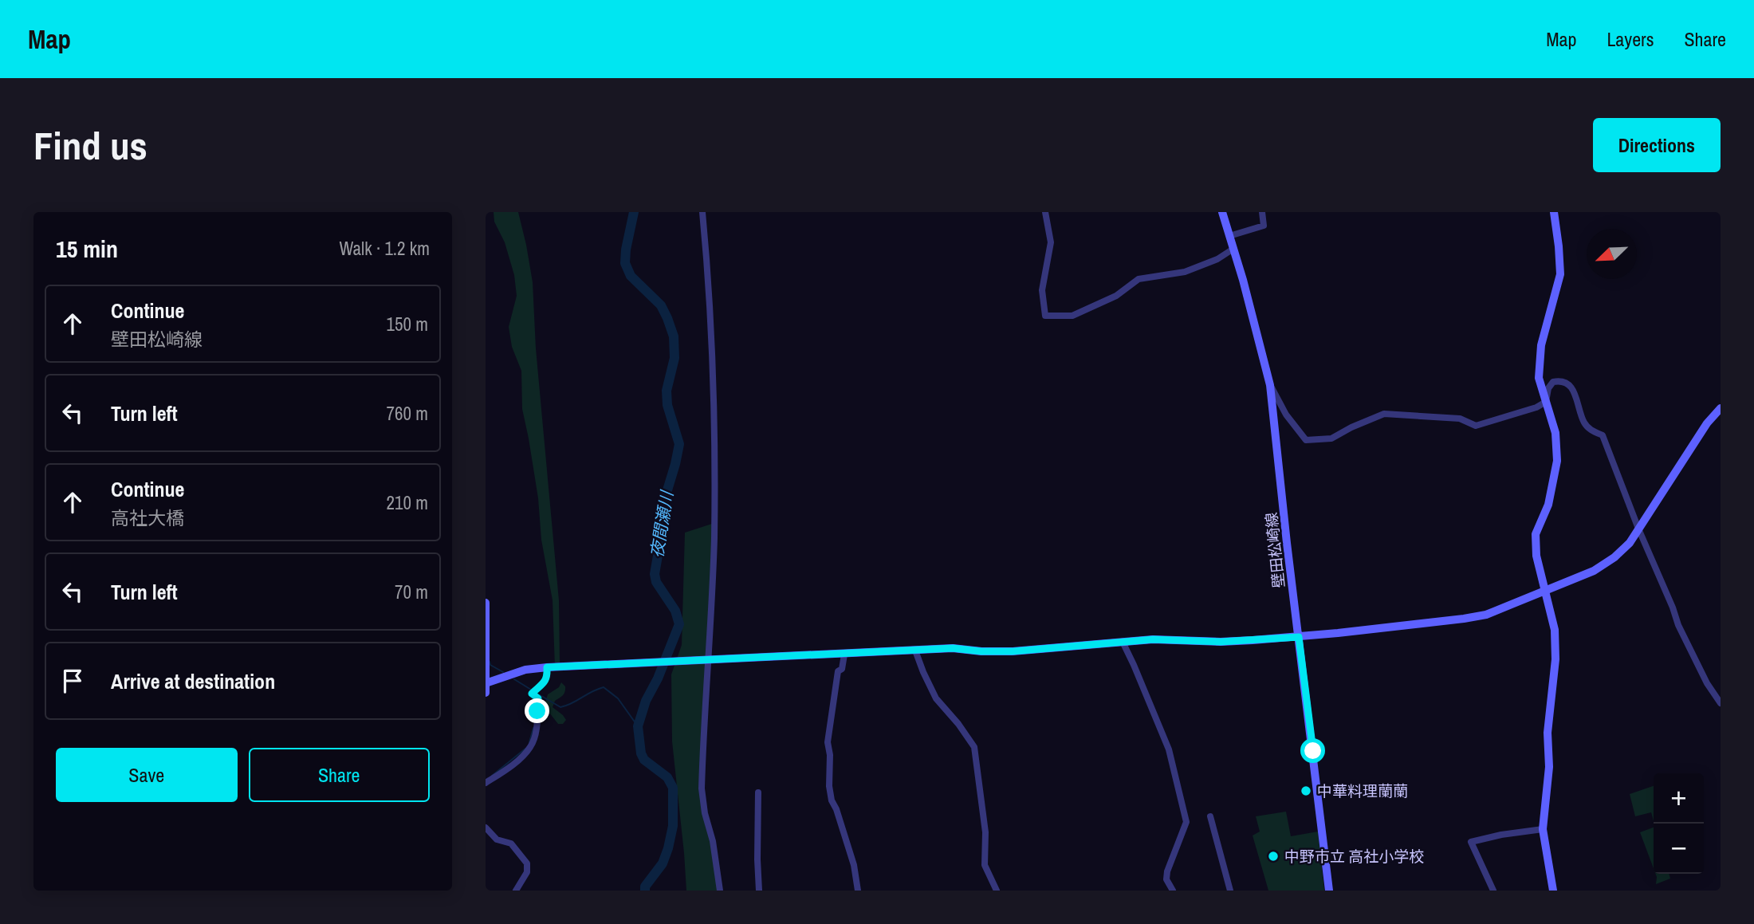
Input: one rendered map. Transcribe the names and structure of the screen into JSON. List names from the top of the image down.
{
  "streets": {
    "street": ["壁田松崎線"]
  },
  "water": ["夜間瀬川"],
  "places": ["中華料理蘭蘭", "中野市立 高社小学校"],
  "north": "bottom left",
  "page": {
    "header": "Map",
    "nav": ["Map", "Layers", "Share"],
    "buttons": [
      "Directions",
      ["Save", "Share"]
    ],
    "title": "Find us",
    "heading": ["15 min", "Walk · 1.2 km"],
    "list": [
      ["Continue", "壁田松崎線", "150 m"],
      ["Turn left", "760 m"],
      ["Continue", "高社大橋", "210 m"],
      ["Turn left", "70 m"],
      "Arrive at destination"
    ],
    "map_buttons": ["+", "−"]
  }
}
